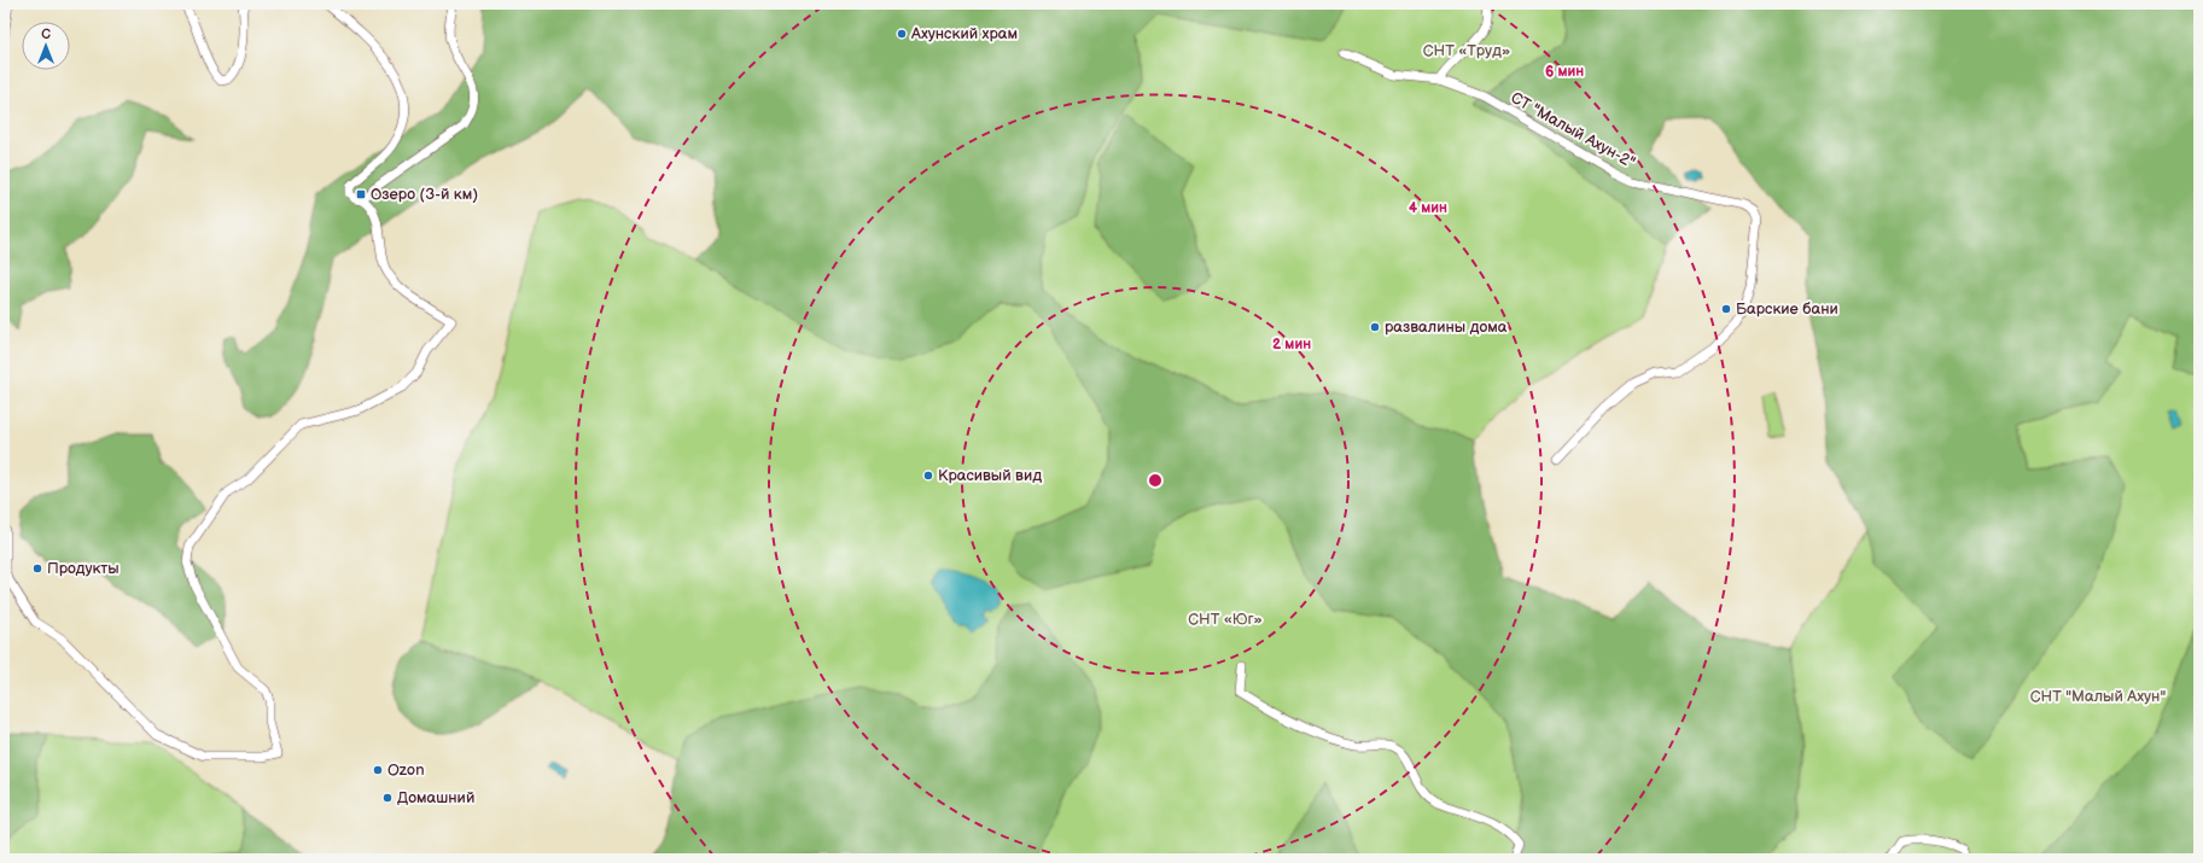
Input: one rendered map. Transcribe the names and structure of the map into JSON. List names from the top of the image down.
{
  "streets": {
    "street": ["СТ \"Малый Ахун-2\""]
  },
  "parks": ["СНТ «Труд»", "СНТ «Юг»", "СНТ \"Малый Ахун\""],
  "places": {
    "other": [
      "Ахунский храм",
      "Барские бани",
      "развалины дома",
      "Красивый вид",
      "Продукты",
      "Ozon",
      "Домашний"
    ],
    "transit": ["Озеро (3-й км)"]
  },
  "north": "top",
  "rings": ["6 мин", "4 мин", "2 мин"]
}
